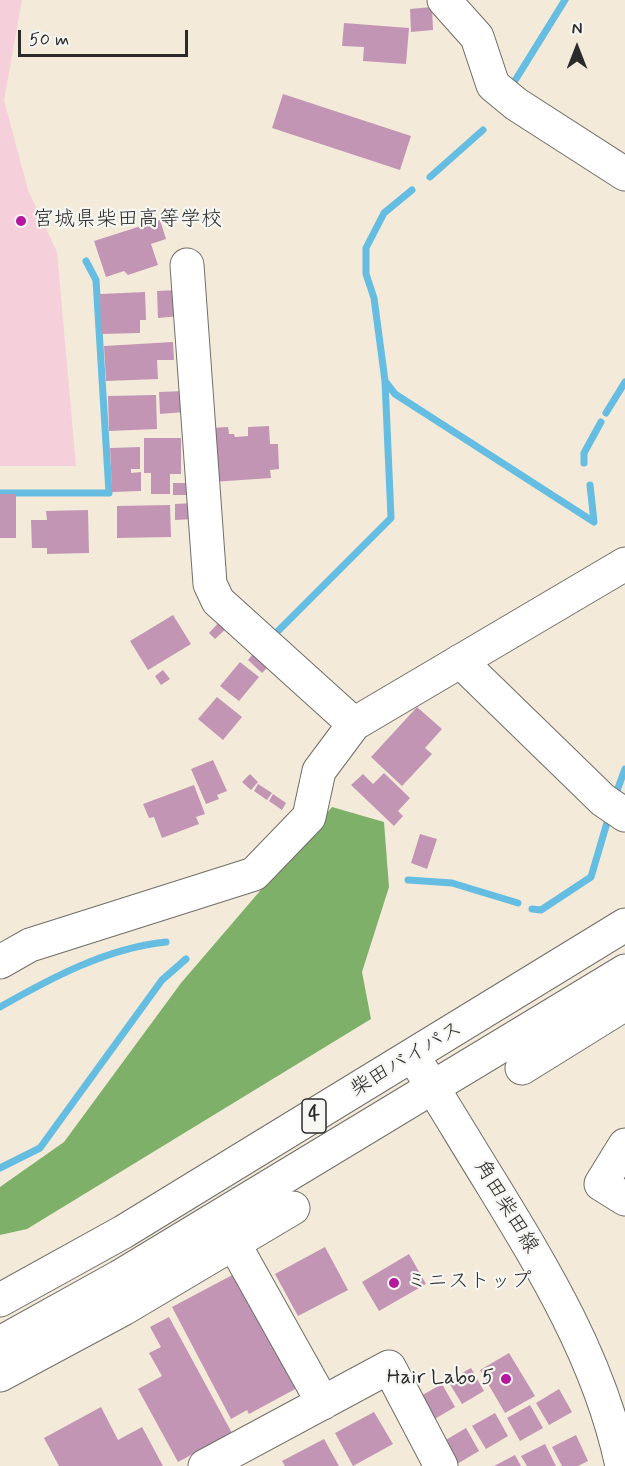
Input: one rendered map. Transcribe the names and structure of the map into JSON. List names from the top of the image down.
{
  "streets": {
    "main road": ["柴田バイパス", "4", "角田柴田線"]
  },
  "crossings": [
    ["柴田バイパス", "角田柴田線"]
  ],
  "places": ["宮城県柴田高等学校", "ミニストップ", "Hair Labo 5"],
  "scale_bar": "50 m",
  "north": "top"
}
